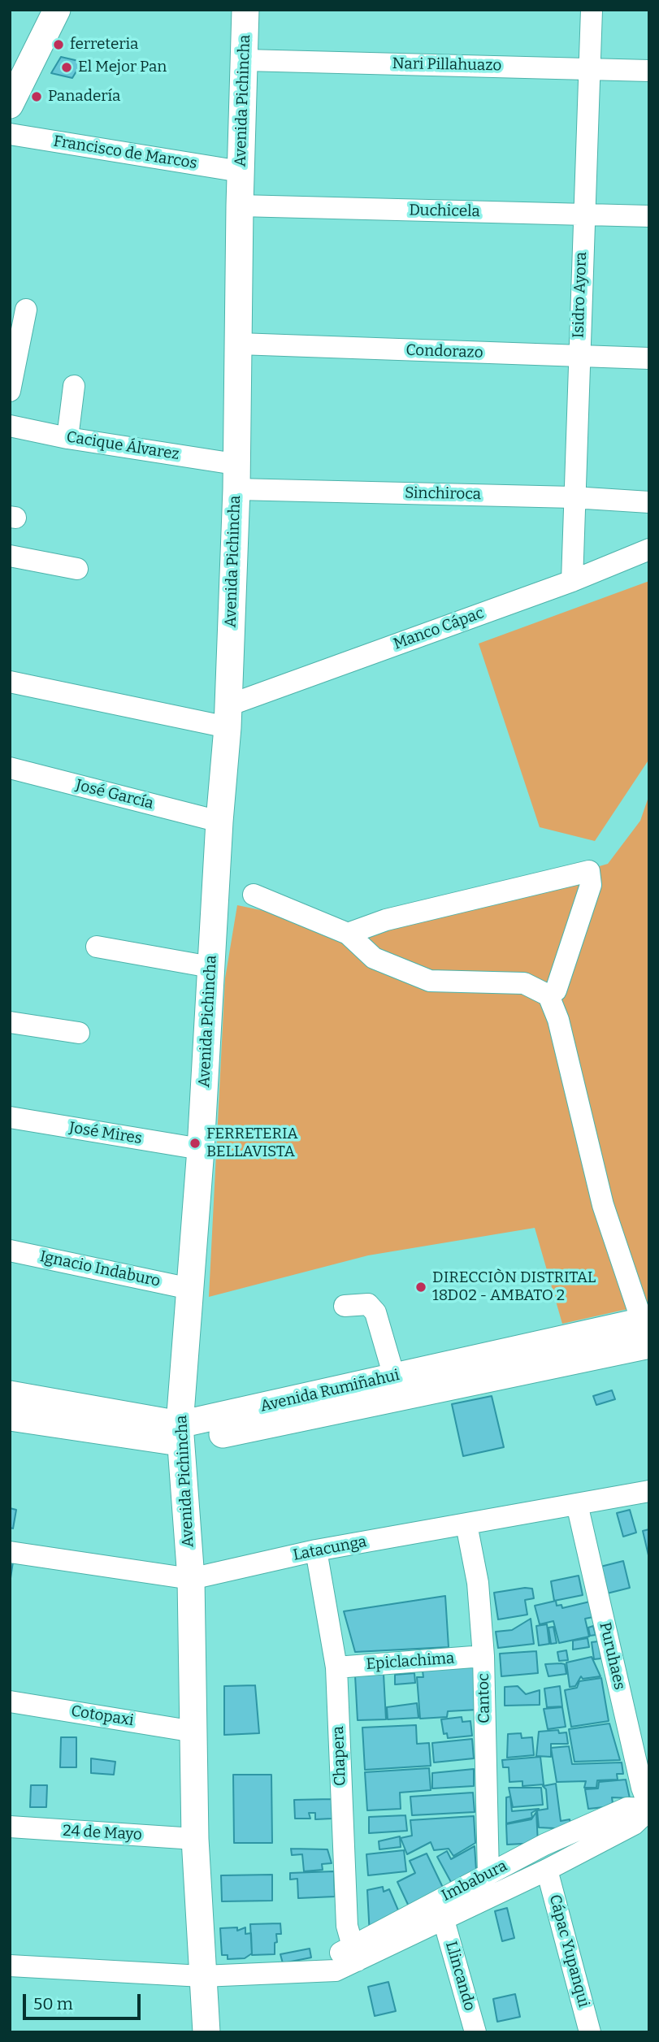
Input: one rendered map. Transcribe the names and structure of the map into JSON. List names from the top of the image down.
{
  "streets": {
    "main road": ["Avenida Pichincha", "Avenida Rumiñahui"],
    "street": [
      "Nari Pillahuazo",
      "Francisco de Marcos",
      "Duchicela",
      "Isidro Ayora",
      "Condorazo",
      "Cacique Álvarez",
      "Sinchiroca",
      "Manco Cápac",
      "José García",
      "José Mires",
      "Ignacio Indaburo",
      "Latacunga",
      "Puruhaes",
      "Epiclachima",
      "Cantoc",
      "Cotopaxi",
      "Chapera",
      "24 de Mayo",
      "Imbabura",
      "Cápac Yupanqui",
      "Llincando"
    ]
  },
  "crossings": [
    ["Nari Pillahuazo", "Avenida Pichincha"],
    ["Nari Pillahuazo", "Isidro Ayora"],
    ["Avenida Pichincha", "Francisco de Marcos"],
    ["Avenida Pichincha", "Duchicela"],
    ["Avenida Pichincha", "Condorazo"],
    ["Avenida Pichincha", "Cacique Álvarez"],
    ["Avenida Pichincha", "Sinchiroca"],
    ["Avenida Pichincha", "Manco Cápac"],
    ["Avenida Pichincha", "José García"],
    ["Avenida Pichincha", "José Mires"],
    ["Avenida Pichincha", "Ignacio Indaburo"],
    ["Avenida Pichincha", "Avenida Rumiñahui"],
    ["Avenida Pichincha", "Latacunga"],
    ["Avenida Pichincha", "Cotopaxi"],
    ["Avenida Pichincha", "24 de Mayo"],
    ["Avenida Pichincha", "Imbabura"],
    ["Duchicela", "Isidro Ayora"],
    ["Isidro Ayora", "Condorazo"],
    ["Isidro Ayora", "Sinchiroca"],
    ["Isidro Ayora", "Manco Cápac"],
    ["Cacique Álvarez", "Sinchiroca"],
    ["Latacunga", "Puruhaes"],
    ["Latacunga", "Cantoc"],
    ["Latacunga", "Chapera"],
    ["Puruhaes", "Imbabura"],
    ["Epiclachima", "Cantoc"],
    ["Epiclachima", "Chapera"],
    ["Cantoc", "Imbabura"],
    ["Chapera", "Imbabura"],
    ["Imbabura", "Cápac Yupanqui"],
    ["Imbabura", "Llincando"]
  ],
  "places": [
    "ferreteria",
    "El Mejor Pan",
    "Panadería",
    "FERRETERIA BELLAVISTA",
    "DIRECCIÒN DISTRITAL 18D02 - AMBATO 2"
  ],
  "scale_bar": "50 m"
}
